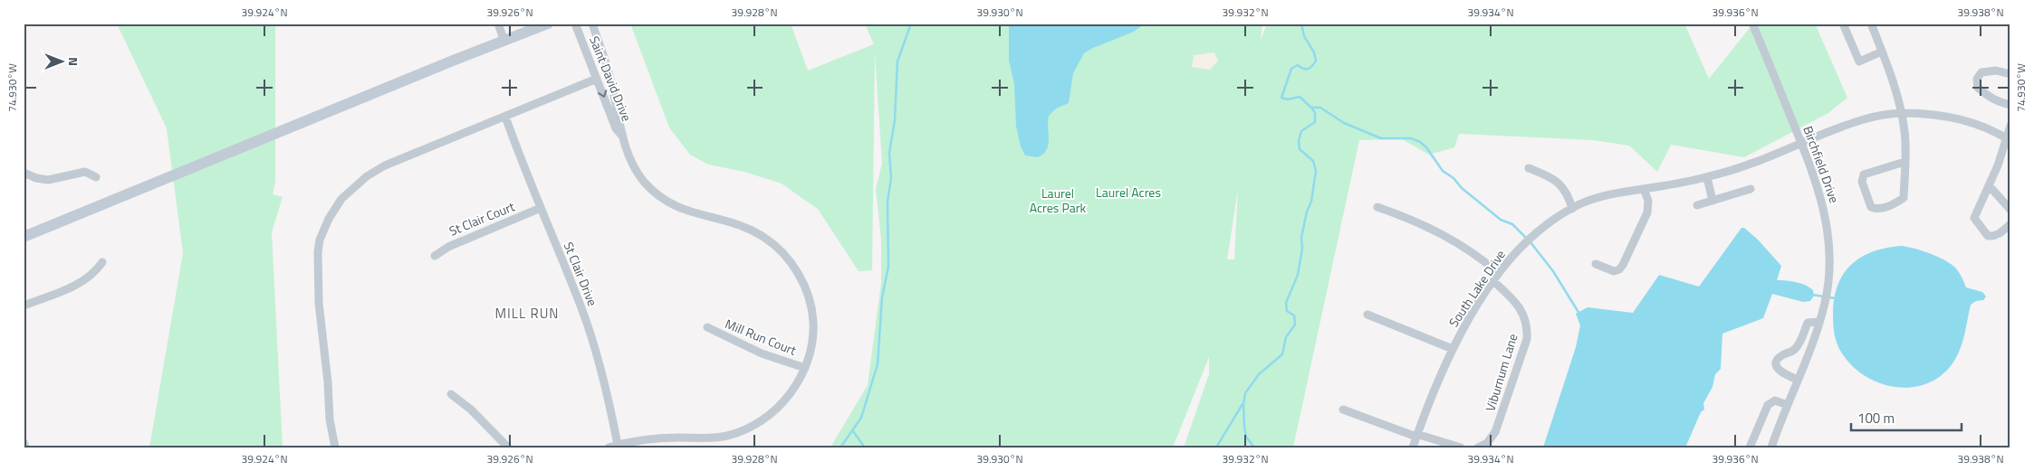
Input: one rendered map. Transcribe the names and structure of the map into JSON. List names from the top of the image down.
{
  "streets": {
    "street": [
      "Saint David Drive",
      "Birchfield Drive",
      "St Clair Court",
      "St Clair Drive",
      "South Lake Drive",
      "Mill Run Court",
      "Viburnum Lane"
    ]
  },
  "crossings": [
    ["Birchfield Drive", "South Lake Drive"],
    ["St Clair Court", "St Clair Drive"],
    ["South Lake Drive", "Viburnum Lane"]
  ],
  "districts": ["MILL RUN"],
  "parks": ["Laurel Acres", "Laurel Acres Park"],
  "scale_bar": "100 m",
  "north": "right",
  "coordinates": [
    "39.924°N",
    "39.926°N",
    "39.928°N",
    "39.930°N",
    "39.932°N",
    "39.934°N",
    "39.936°N",
    "39.938°N",
    "74.930°W"
  ]
}
